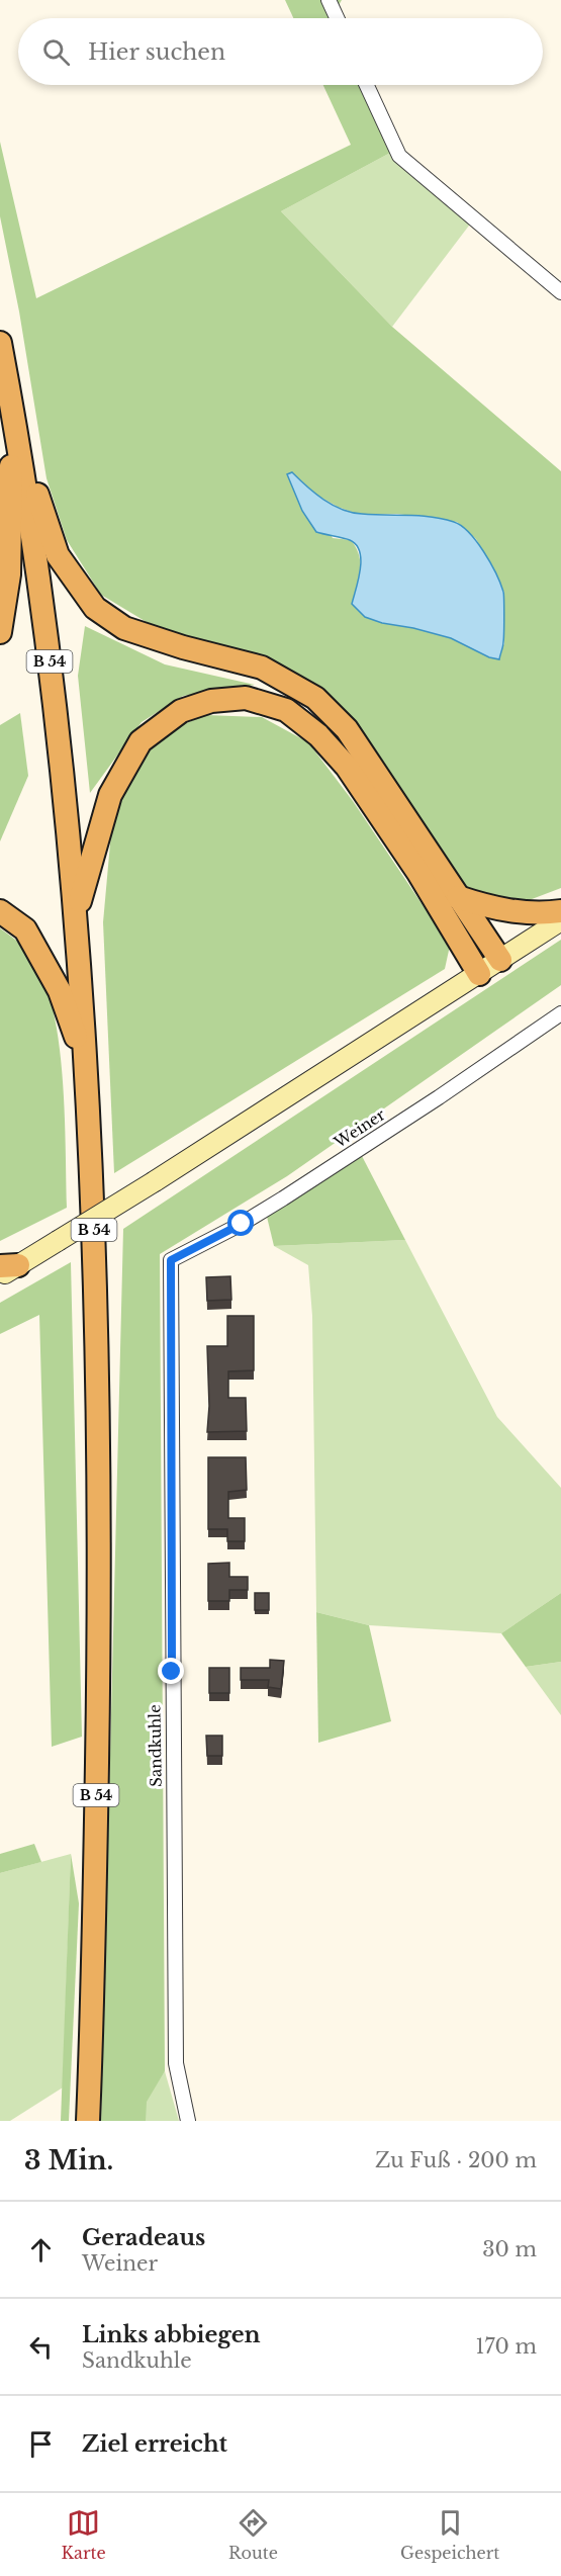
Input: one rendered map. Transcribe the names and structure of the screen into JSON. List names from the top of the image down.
{
  "streets": {
    "highway": ["B 54"],
    "street": ["Weiner", "Sandkuhle"]
  },
  "crossings": [
    ["Weiner", "Sandkuhle"]
  ],
  "page": {
    "search": "Hier suchen",
    "heading": ["3 Min.", "Zu Fuß · 200 m"],
    "list": [
      ["Geradeaus", "Weiner", "30 m"],
      ["Links abbiegen", "Sandkuhle", "170 m"],
      "Ziel erreicht"
    ],
    "nav": ["Karte", "Route", "Gespeichert"]
  }
}
